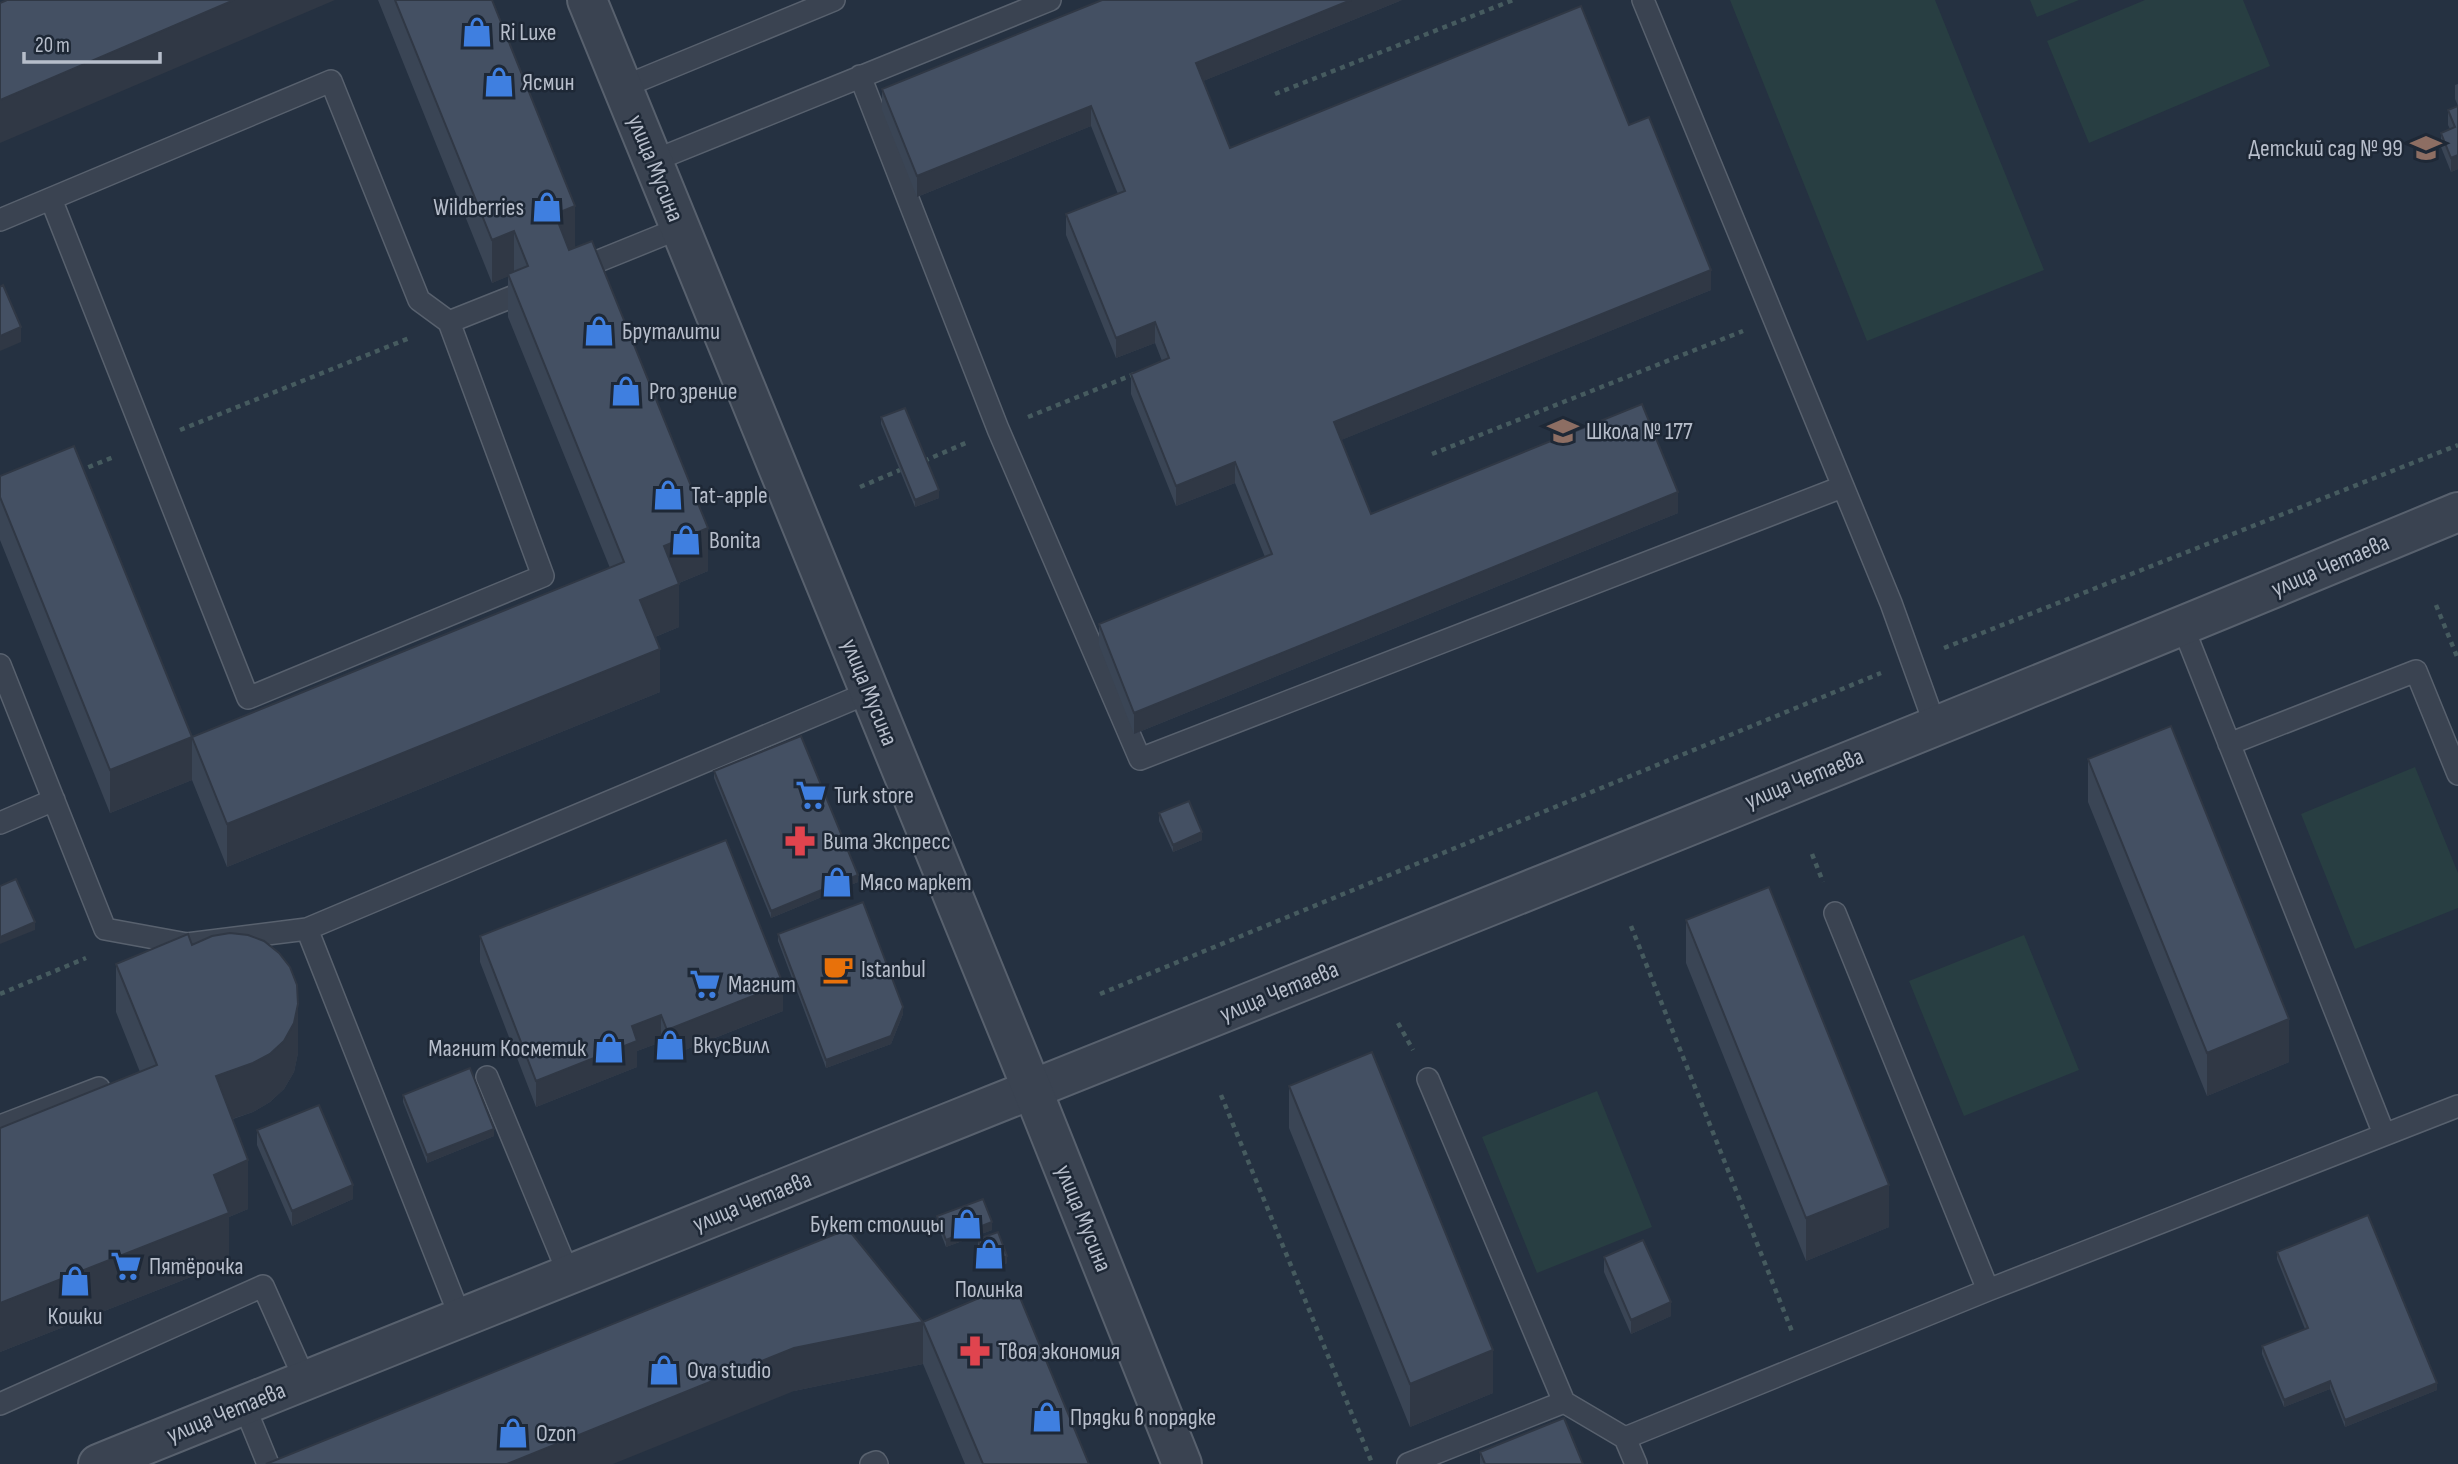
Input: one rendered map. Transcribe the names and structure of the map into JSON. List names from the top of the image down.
{
  "streets": {
    "street": ["улица Мусина", "улица Четаева"]
  },
  "crossings": [
    ["улица Мусина", "улица Четаева"]
  ],
  "places": {
    "shop": [
      "Ri Luxe",
      "Ясмин",
      "Wildberries",
      "Бруталити",
      "Pro зрение",
      "Tat-apple",
      "Bonita",
      "Мясо маркет",
      "ВкусВилл",
      "Магнит Косметик",
      "Букет столицы",
      "Полинка",
      "Кошки",
      "Ova studio",
      "Прядки в порядке",
      "Ozon"
    ],
    "school or university": ["Детский сад № 99", "Школа № 177"],
    "supermarket": ["Turk store", "Магнит", "Пятёрочка"],
    "pharmacy": ["Вита Экспресс", "Твоя экономия"],
    "cafe": ["Istanbul"]
  },
  "scale_bar": "20 m"
}
